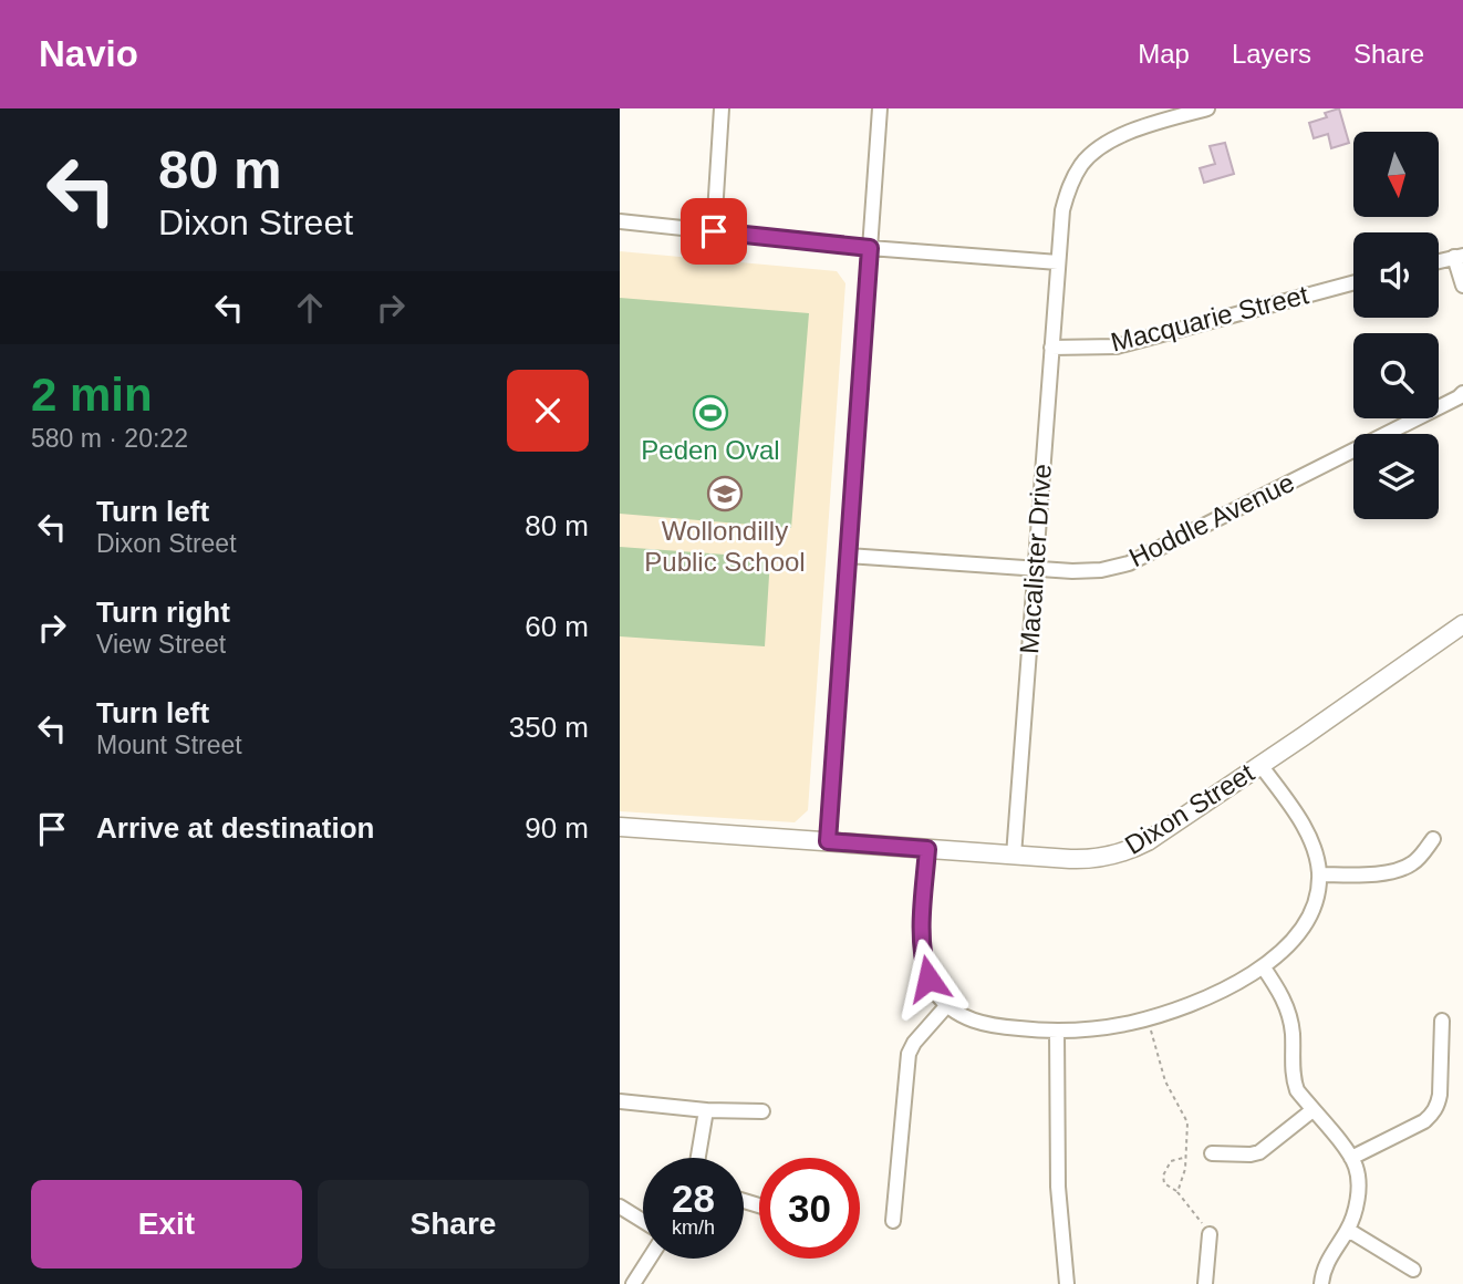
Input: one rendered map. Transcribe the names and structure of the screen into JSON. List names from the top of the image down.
{
  "streets": {
    "street": [
      "Macquarie Street",
      "Hoddle Avenue",
      "Macalister Drive",
      "Dixon Street"
    ]
  },
  "crossings": [
    ["Macquarie Street", "Macalister Drive"],
    ["Hoddle Avenue", "Macalister Drive"],
    ["Macalister Drive", "Dixon Street"]
  ],
  "places": {
    "sports": ["Peden Oval"],
    "school or university": ["Wollondilly Public School"]
  },
  "north": "bottom",
  "page": {
    "header": "Navio",
    "nav": ["Map", "Layers", "Share"],
    "turn": ["80 m", "Dixon Street"],
    "heading": ["2 min", "580 m · 20:22"],
    "list": [
      {
        "name": "Turn left",
        "note": "Dixon Street",
        "value": "80 m"
      },
      {
        "name": "Turn right",
        "note": "View Street",
        "value": "60 m"
      },
      {
        "name": "Turn left",
        "note": "Mount Street",
        "value": "350 m"
      },
      {
        "name": "Arrive at destination",
        "value": "90 m"
      }
    ],
    "speed": "28 km/h",
    "limit": "30",
    "buttons": ["Exit", "Share"]
  }
}
